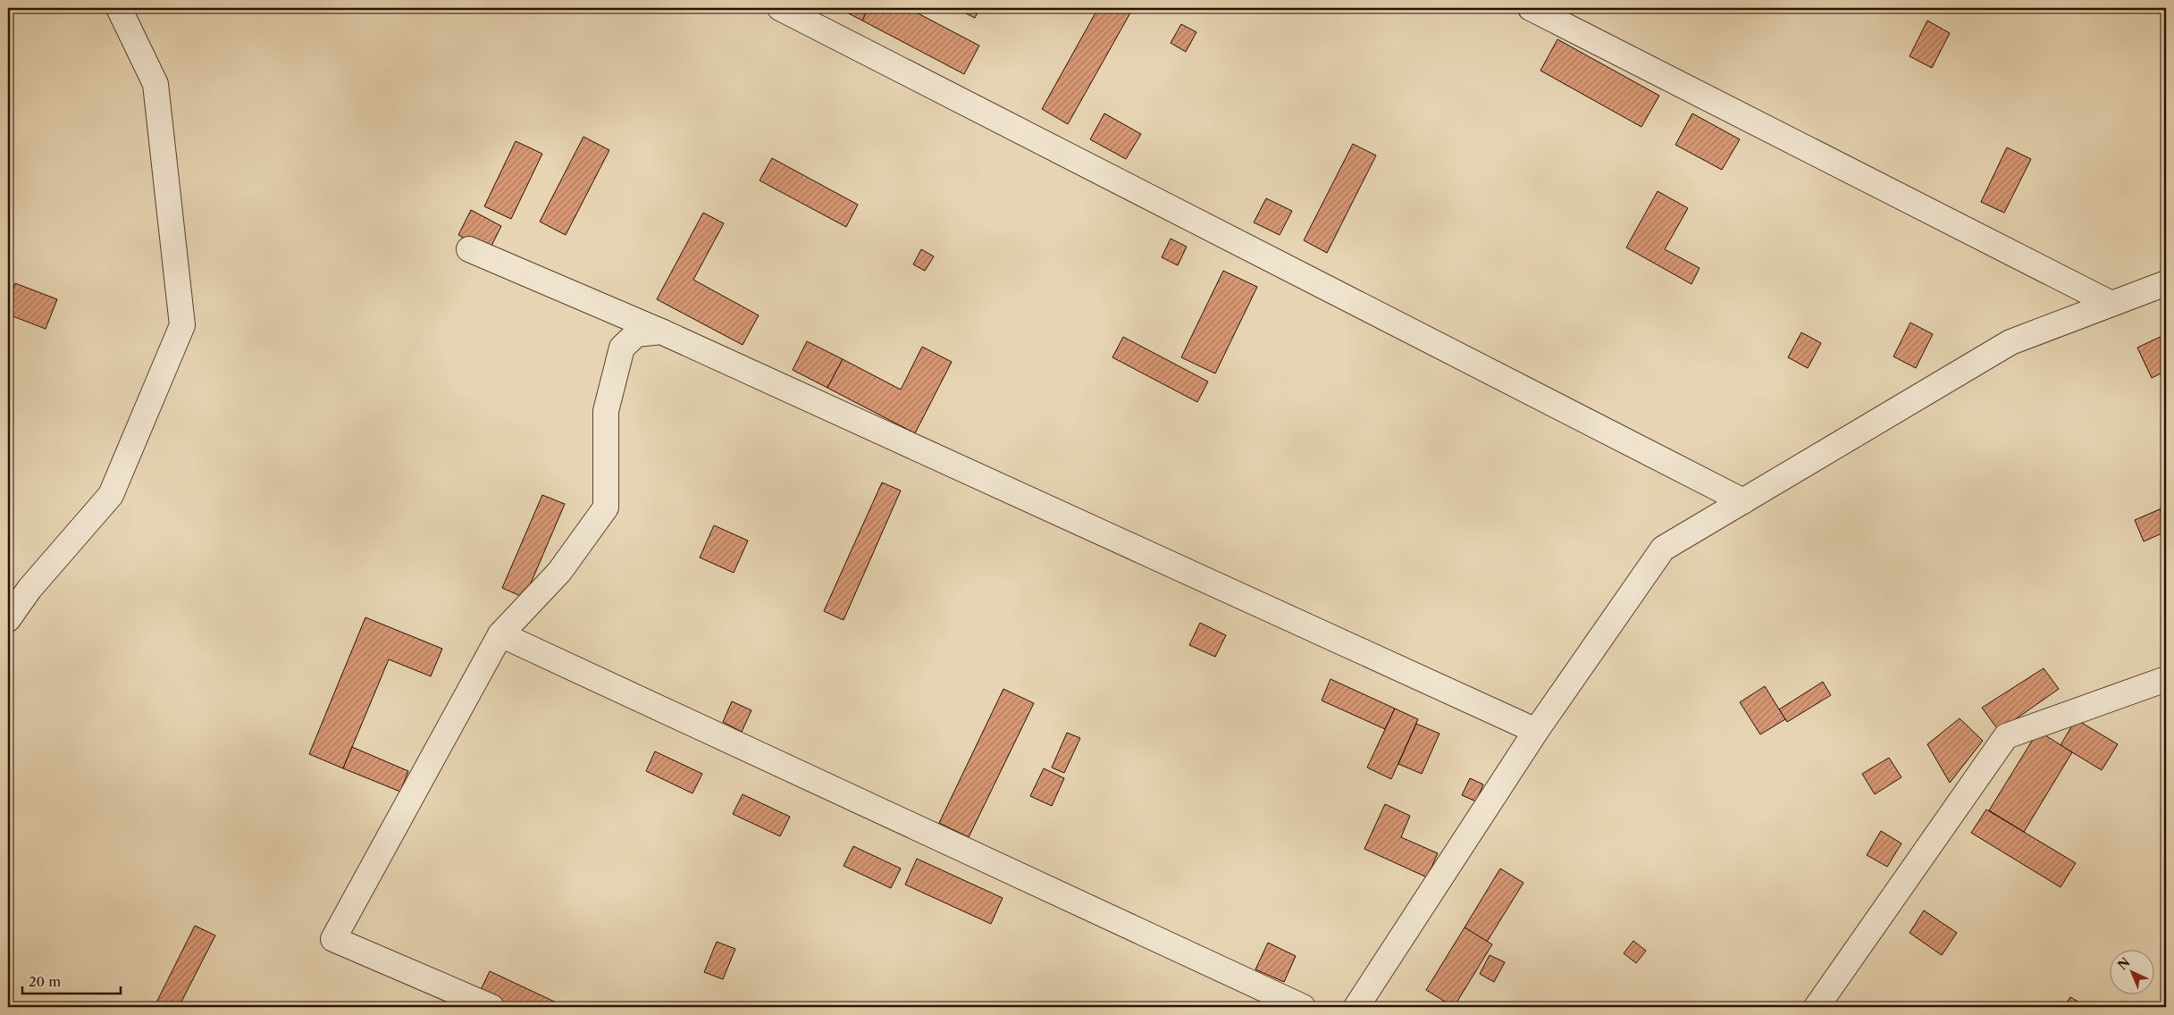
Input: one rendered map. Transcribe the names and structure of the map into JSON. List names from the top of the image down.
{
  "scale_bar": "20 m",
  "north": "top left"
}
